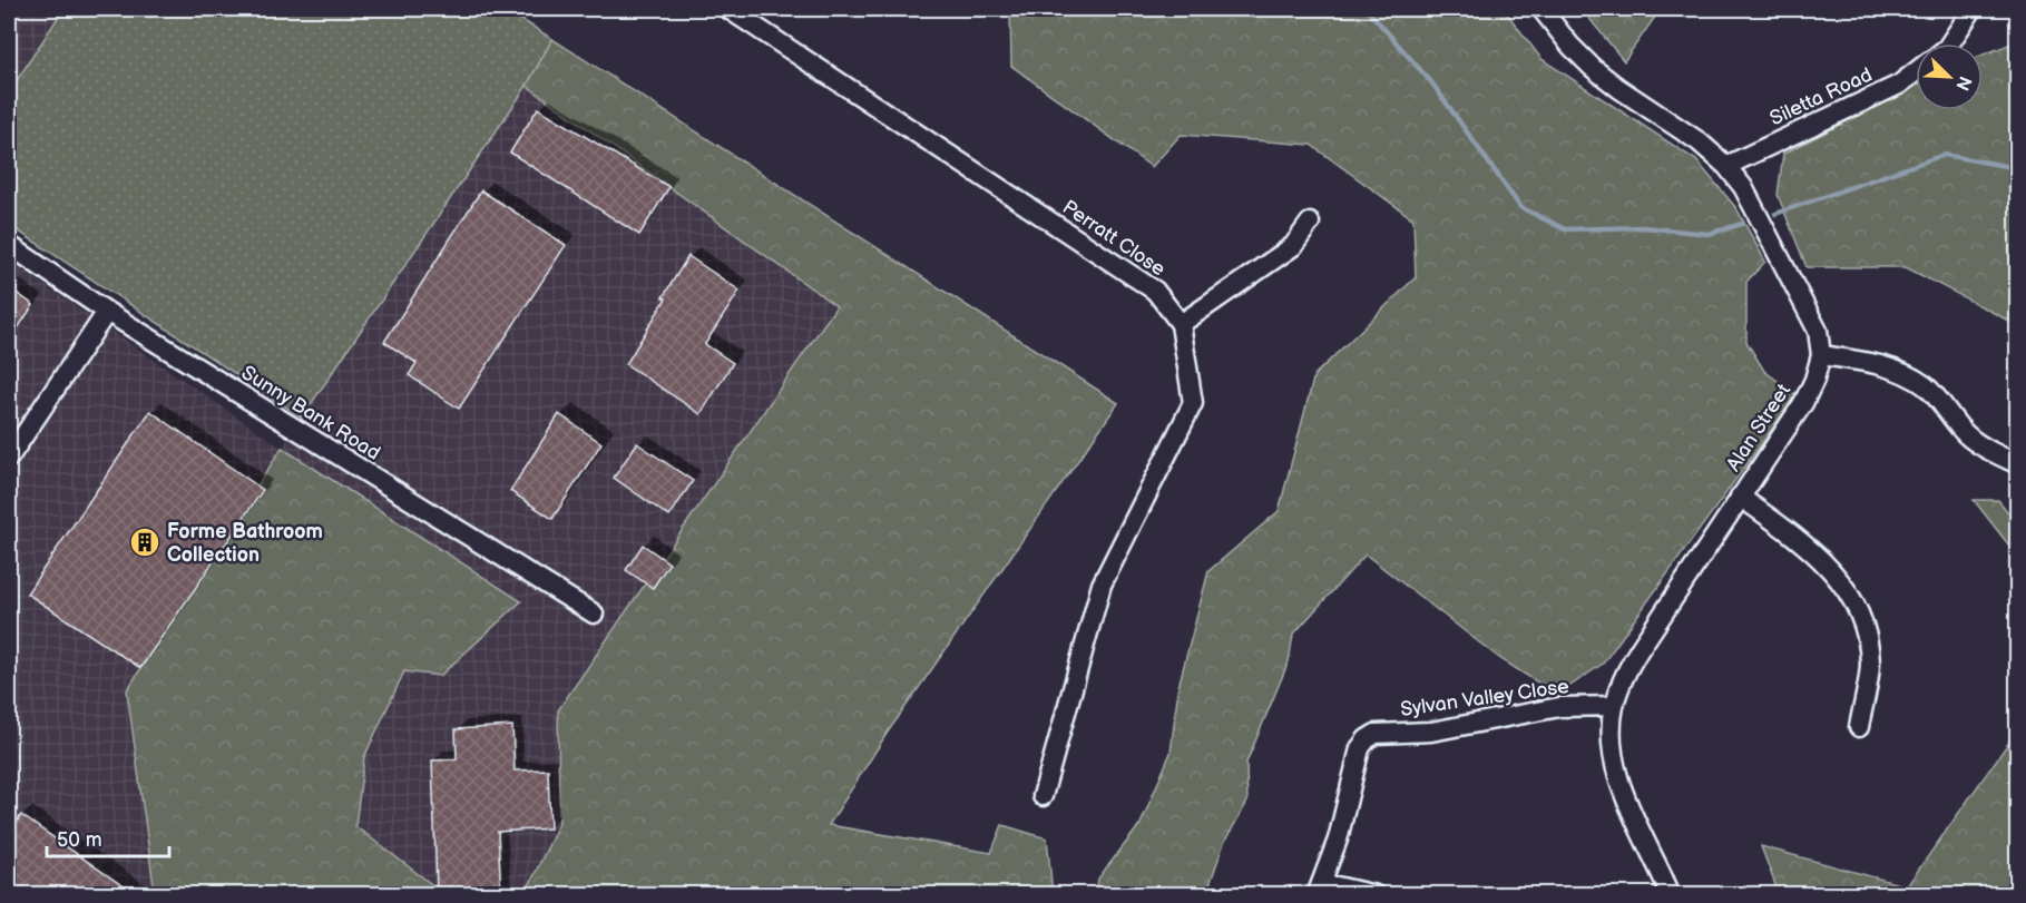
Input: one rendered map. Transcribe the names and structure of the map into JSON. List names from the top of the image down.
{
  "streets": {
    "street": [
      "Siletta Road",
      "Perratt Close",
      "Sunny Bank Road",
      "Alan Street",
      "Sylvan Valley Close"
    ]
  },
  "crossings": [
    ["Alan Street", "Sylvan Valley Close"]
  ],
  "places": {
    "building": ["Forme Bathroom Collection"]
  },
  "scale_bar": "50 m",
  "north": "bottom right"
}
